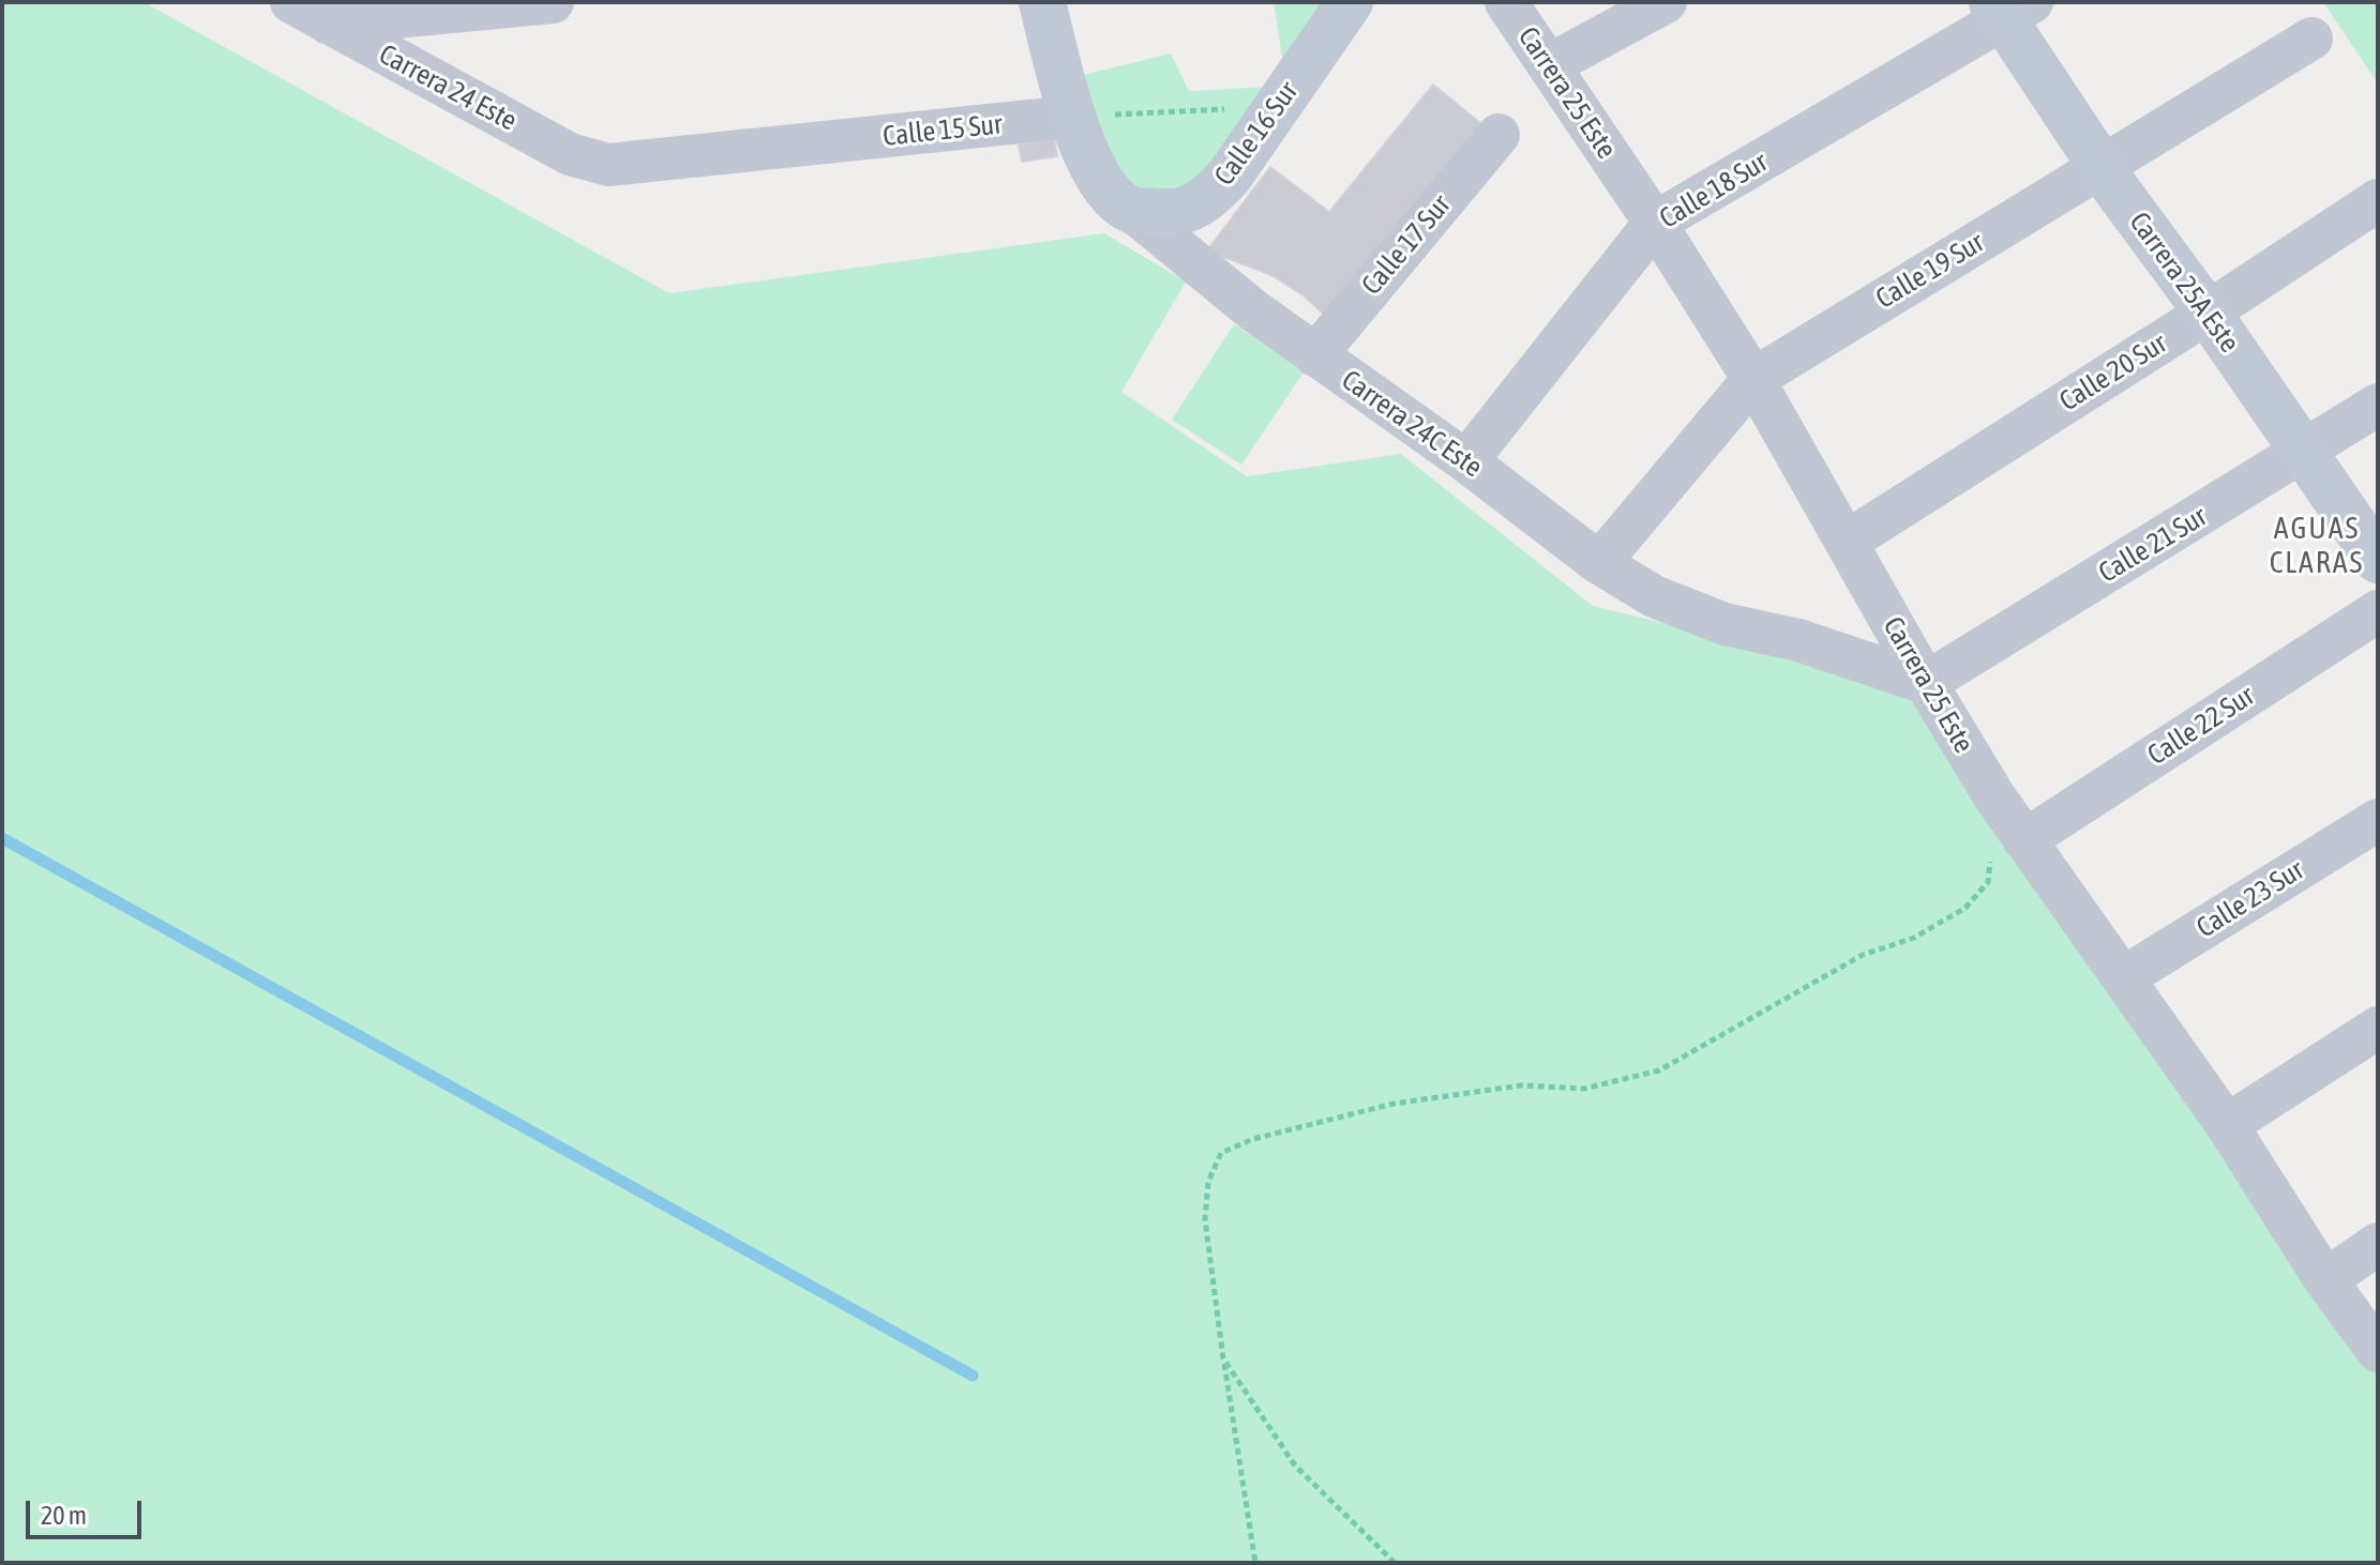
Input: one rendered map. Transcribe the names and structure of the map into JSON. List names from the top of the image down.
{
  "streets": {
    "street": [
      "Carrera 24 Este",
      "Carrera 25 Este",
      "Calle 15 Sur",
      "Calle 16 Sur",
      "Calle 18 Sur",
      "Calle 17 Sur",
      "Calle 19 Sur",
      "Carrera 25A Este",
      "Calle 20 Sur",
      "Carrera 24C Este",
      "Calle 21 Sur",
      "Calle 22 Sur",
      "Calle 23 Sur"
    ]
  },
  "crossings": [
    ["Carrera 24 Este", "Calle 15 Sur"],
    ["Carrera 25 Este", "Calle 18 Sur"],
    ["Carrera 25 Este", "Calle 19 Sur"],
    ["Carrera 25 Este", "Calle 20 Sur"],
    ["Carrera 25 Este", "Carrera 24C Este"],
    ["Carrera 25 Este", "Calle 21 Sur"],
    ["Carrera 25 Este", "Calle 22 Sur"],
    ["Carrera 25 Este", "Calle 23 Sur"],
    ["Calle 15 Sur", "Carrera 24C Este"],
    ["Calle 16 Sur", "Carrera 24C Este"],
    ["Calle 18 Sur", "Carrera 25A Este"],
    ["Calle 18 Sur", "Carrera 24C Este"],
    ["Calle 17 Sur", "Carrera 24C Este"],
    ["Calle 19 Sur", "Carrera 25A Este"],
    ["Calle 19 Sur", "Carrera 24C Este"],
    ["Carrera 25A Este", "Calle 20 Sur"],
    ["Carrera 25A Este", "Calle 21 Sur"],
    ["Carrera 24C Este", "Calle 21 Sur"]
  ],
  "districts": ["AGUAS CLARAS"],
  "scale_bar": "20 m"
}
